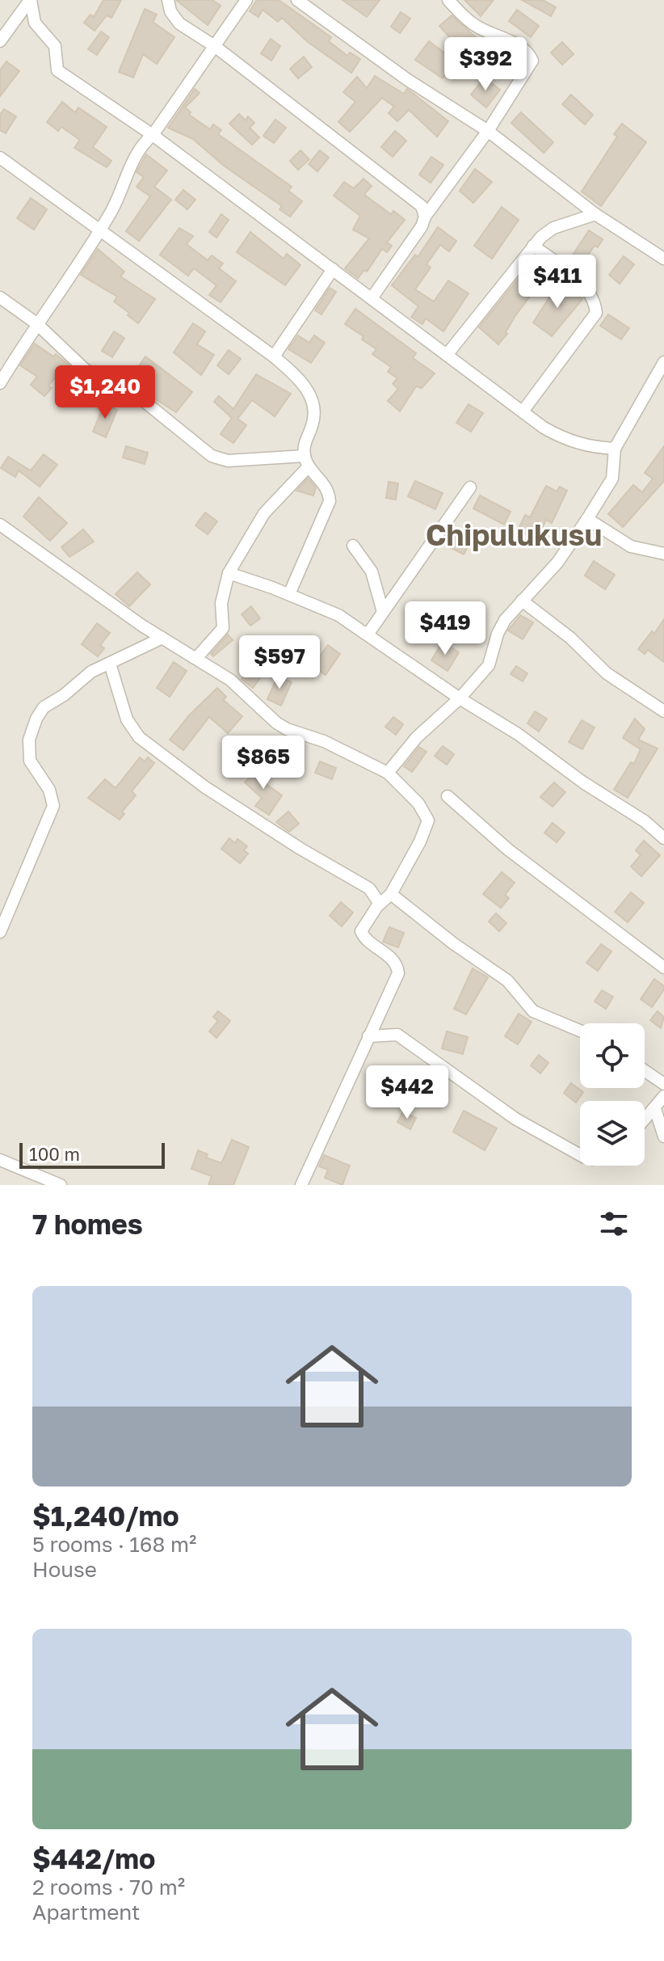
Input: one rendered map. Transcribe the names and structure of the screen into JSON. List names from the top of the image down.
{
  "districts": ["Chipulukusu"],
  "scale_bar": "100 m",
  "page": {
    "price": [
      "$392",
      "$411",
      "$1,240",
      "$419",
      "$597",
      "$865",
      "$442"
    ],
    "scale": "100 m",
    "heading": "7 homes",
    "list": [
      {
        "name": "$1,240/mo",
        "note": "5 rooms · 168 m² · House"
      },
      {
        "name": "$442/mo",
        "note": "2 rooms · 70 m² · Apartment"
      }
    ]
  }
}
